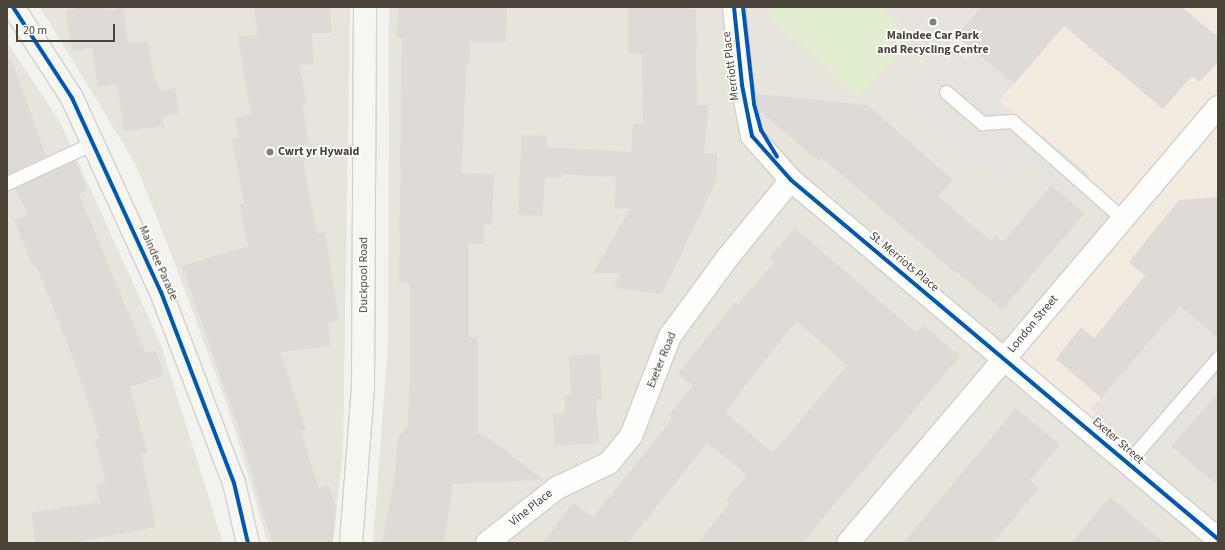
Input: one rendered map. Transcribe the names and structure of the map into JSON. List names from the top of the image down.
{
  "streets": {
    "street": [
      "Merriott Place",
      "St. Merriots Place",
      "Maindee Parade",
      "Duckpool Road",
      "London Street",
      "Exeter Road",
      "Exeter Street",
      "Vine Place"
    ]
  },
  "crossings": [
    ["Merriott Place", "St. Merriots Place"],
    ["Merriott Place", "Exeter Road"],
    ["St. Merriots Place", "London Street"],
    ["St. Merriots Place", "Exeter Road"],
    ["St. Merriots Place", "Exeter Street"],
    ["London Street", "Exeter Street"],
    ["Exeter Road", "Vine Place"]
  ],
  "places": ["Maindee Car Park and Recycling Centre", "Cwrt yr Hywaid"],
  "scale_bar": "20 m"
}
